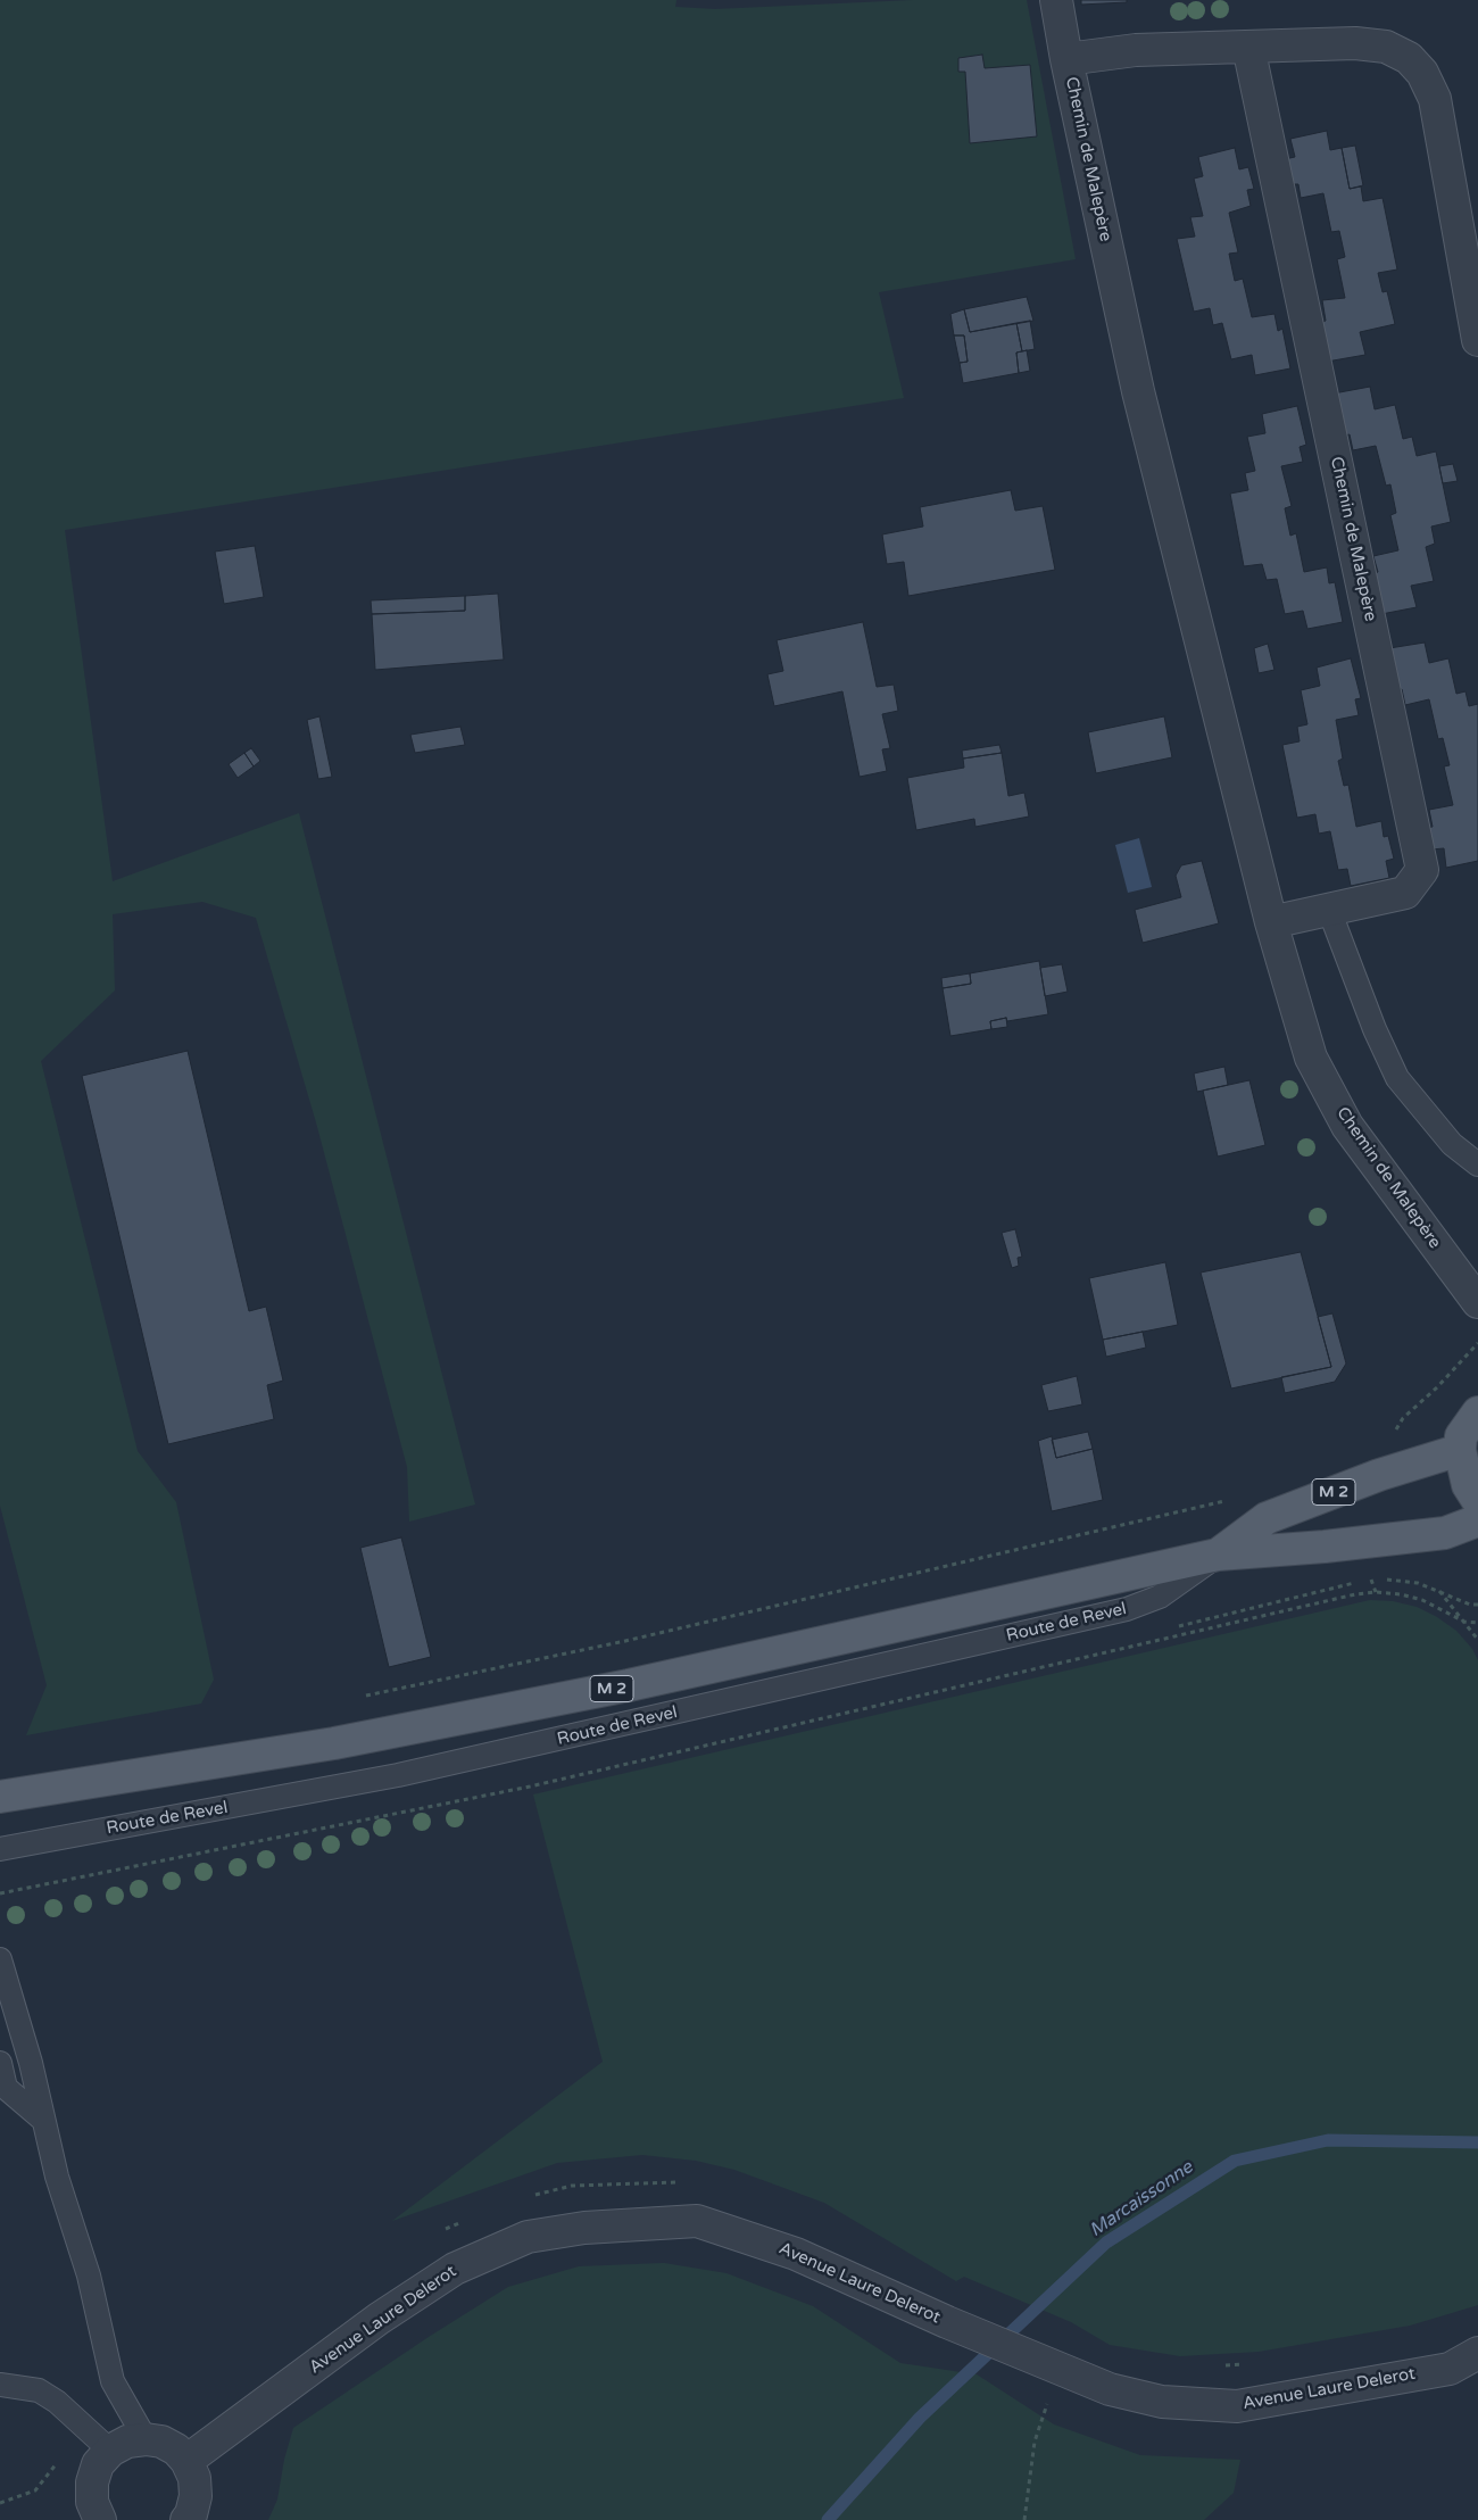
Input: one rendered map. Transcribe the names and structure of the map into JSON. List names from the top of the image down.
{
  "streets": {
    "main road": ["M 2", "Route de Revel"],
    "street": ["Chemin de Malepère", "Avenue Laure Delerot"]
  },
  "water": ["Marcaissonne"]
}
